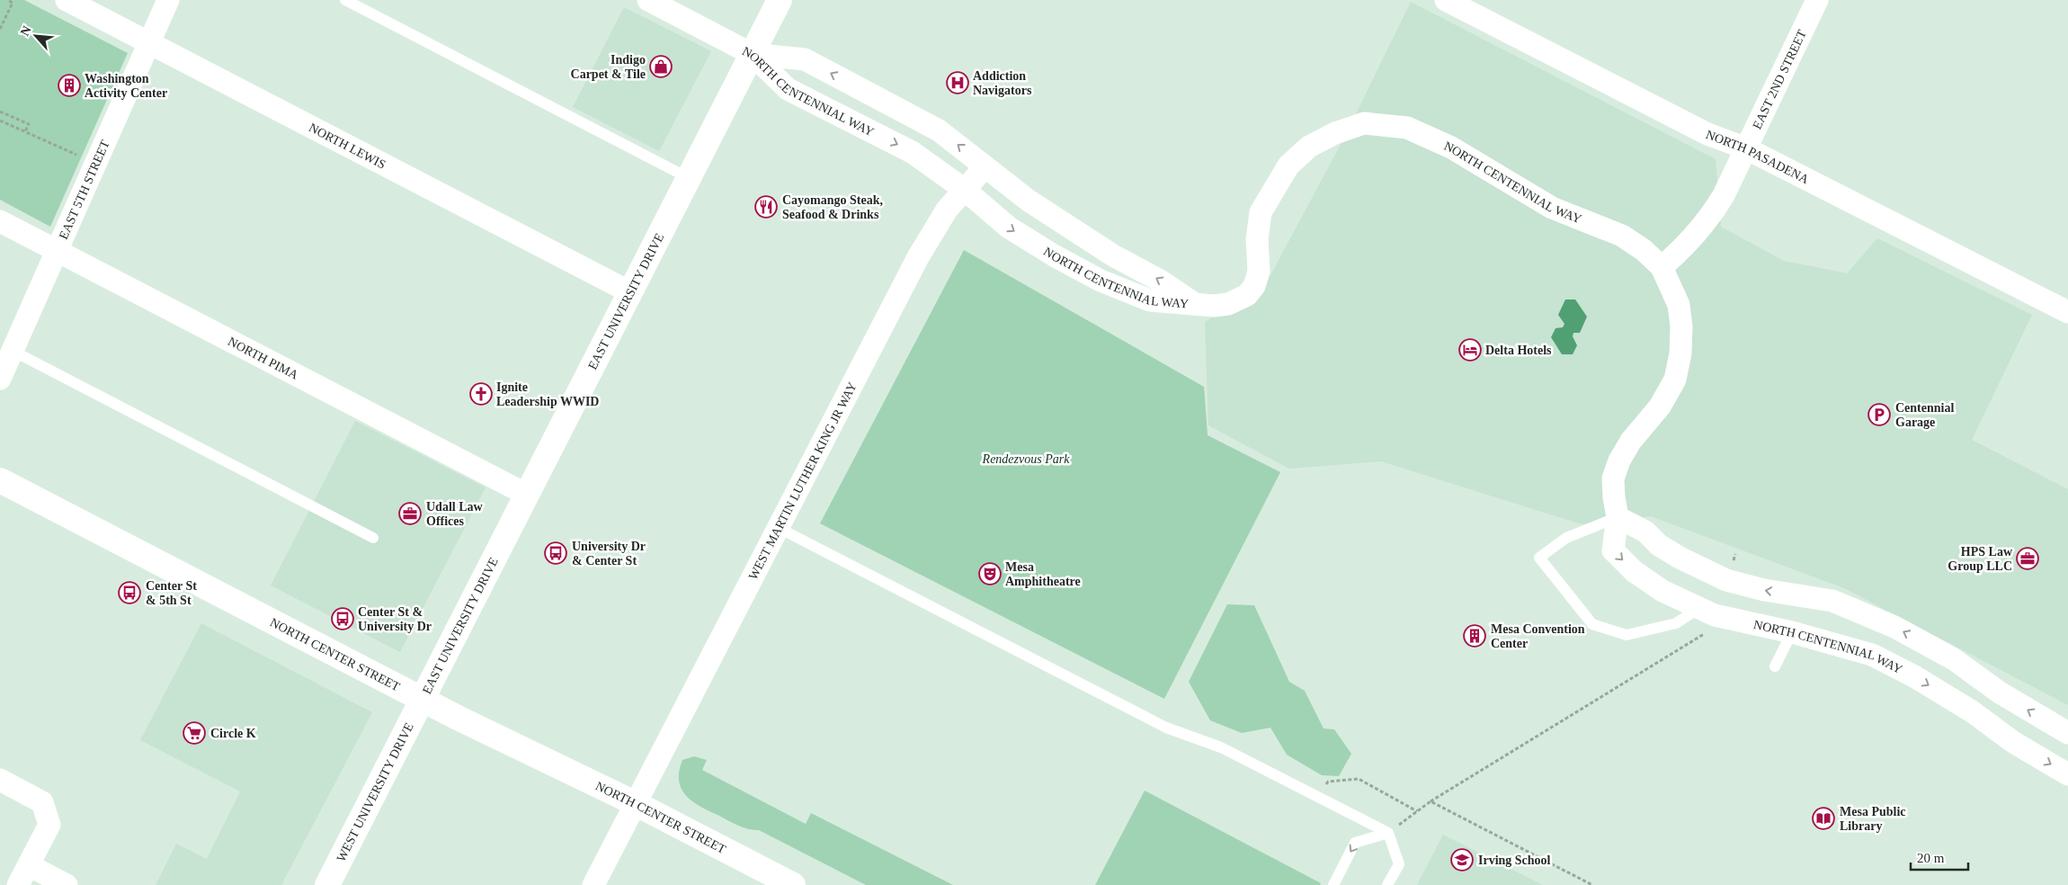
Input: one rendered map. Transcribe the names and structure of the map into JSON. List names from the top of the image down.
{
  "streets": {
    "main road": ["EAST UNIVERSITY DRIVE", "NORTH CENTER STREET", "WEST UNIVERSITY DRIVE"],
    "street": [
      "EAST 2ND STREET",
      "NORTH CENTENNIAL WAY",
      "NORTH LEWIS",
      "NORTH PASADENA",
      "EAST 5TH STREET",
      "NORTH PIMA",
      "WEST MARTIN LUTHER KING JR WAY"
    ]
  },
  "crossings": [
    ["EAST 2ND STREET", "NORTH CENTENNIAL WAY"],
    ["EAST 2ND STREET", "NORTH PASADENA"],
    ["NORTH CENTENNIAL WAY", "EAST UNIVERSITY DRIVE"],
    ["NORTH CENTENNIAL WAY", "WEST MARTIN LUTHER KING JR WAY"],
    ["NORTH LEWIS", "EAST 5TH STREET"],
    ["NORTH LEWIS", "EAST UNIVERSITY DRIVE"],
    ["EAST 5TH STREET", "NORTH PIMA"],
    ["EAST UNIVERSITY DRIVE", "NORTH PIMA"],
    ["EAST UNIVERSITY DRIVE", "NORTH CENTER STREET"],
    ["EAST UNIVERSITY DRIVE", "WEST UNIVERSITY DRIVE"],
    ["WEST MARTIN LUTHER KING JR WAY", "NORTH CENTER STREET"],
    ["NORTH CENTER STREET", "WEST UNIVERSITY DRIVE"]
  ],
  "parks": ["Rendezvous Park"],
  "places": {
    "shop": ["Indigo Carpet & Tile"],
    "hospital": ["Addiction Navigators"],
    "building": ["Washington Activity Center", "Mesa Convention Center"],
    "restaurant": ["Cayomango Steak, Seafood & Drinks"],
    "hotel": ["Delta Hotels"],
    "church": ["Ignite Leadership WWID"],
    "parking": ["Centennial Garage"],
    "office": ["Udall Law Offices", "HPS Law Group LLC"],
    "bus stop": ["University Dr & Center St", "Center St & 5th St", "Center St & University Dr"],
    "theatre": ["Mesa Amphitheatre"],
    "supermarket": ["Circle K"],
    "library": ["Mesa Public Library"],
    "school or university": ["Irving School"]
  },
  "scale_bar": "20 m",
  "north": "top left"
}
